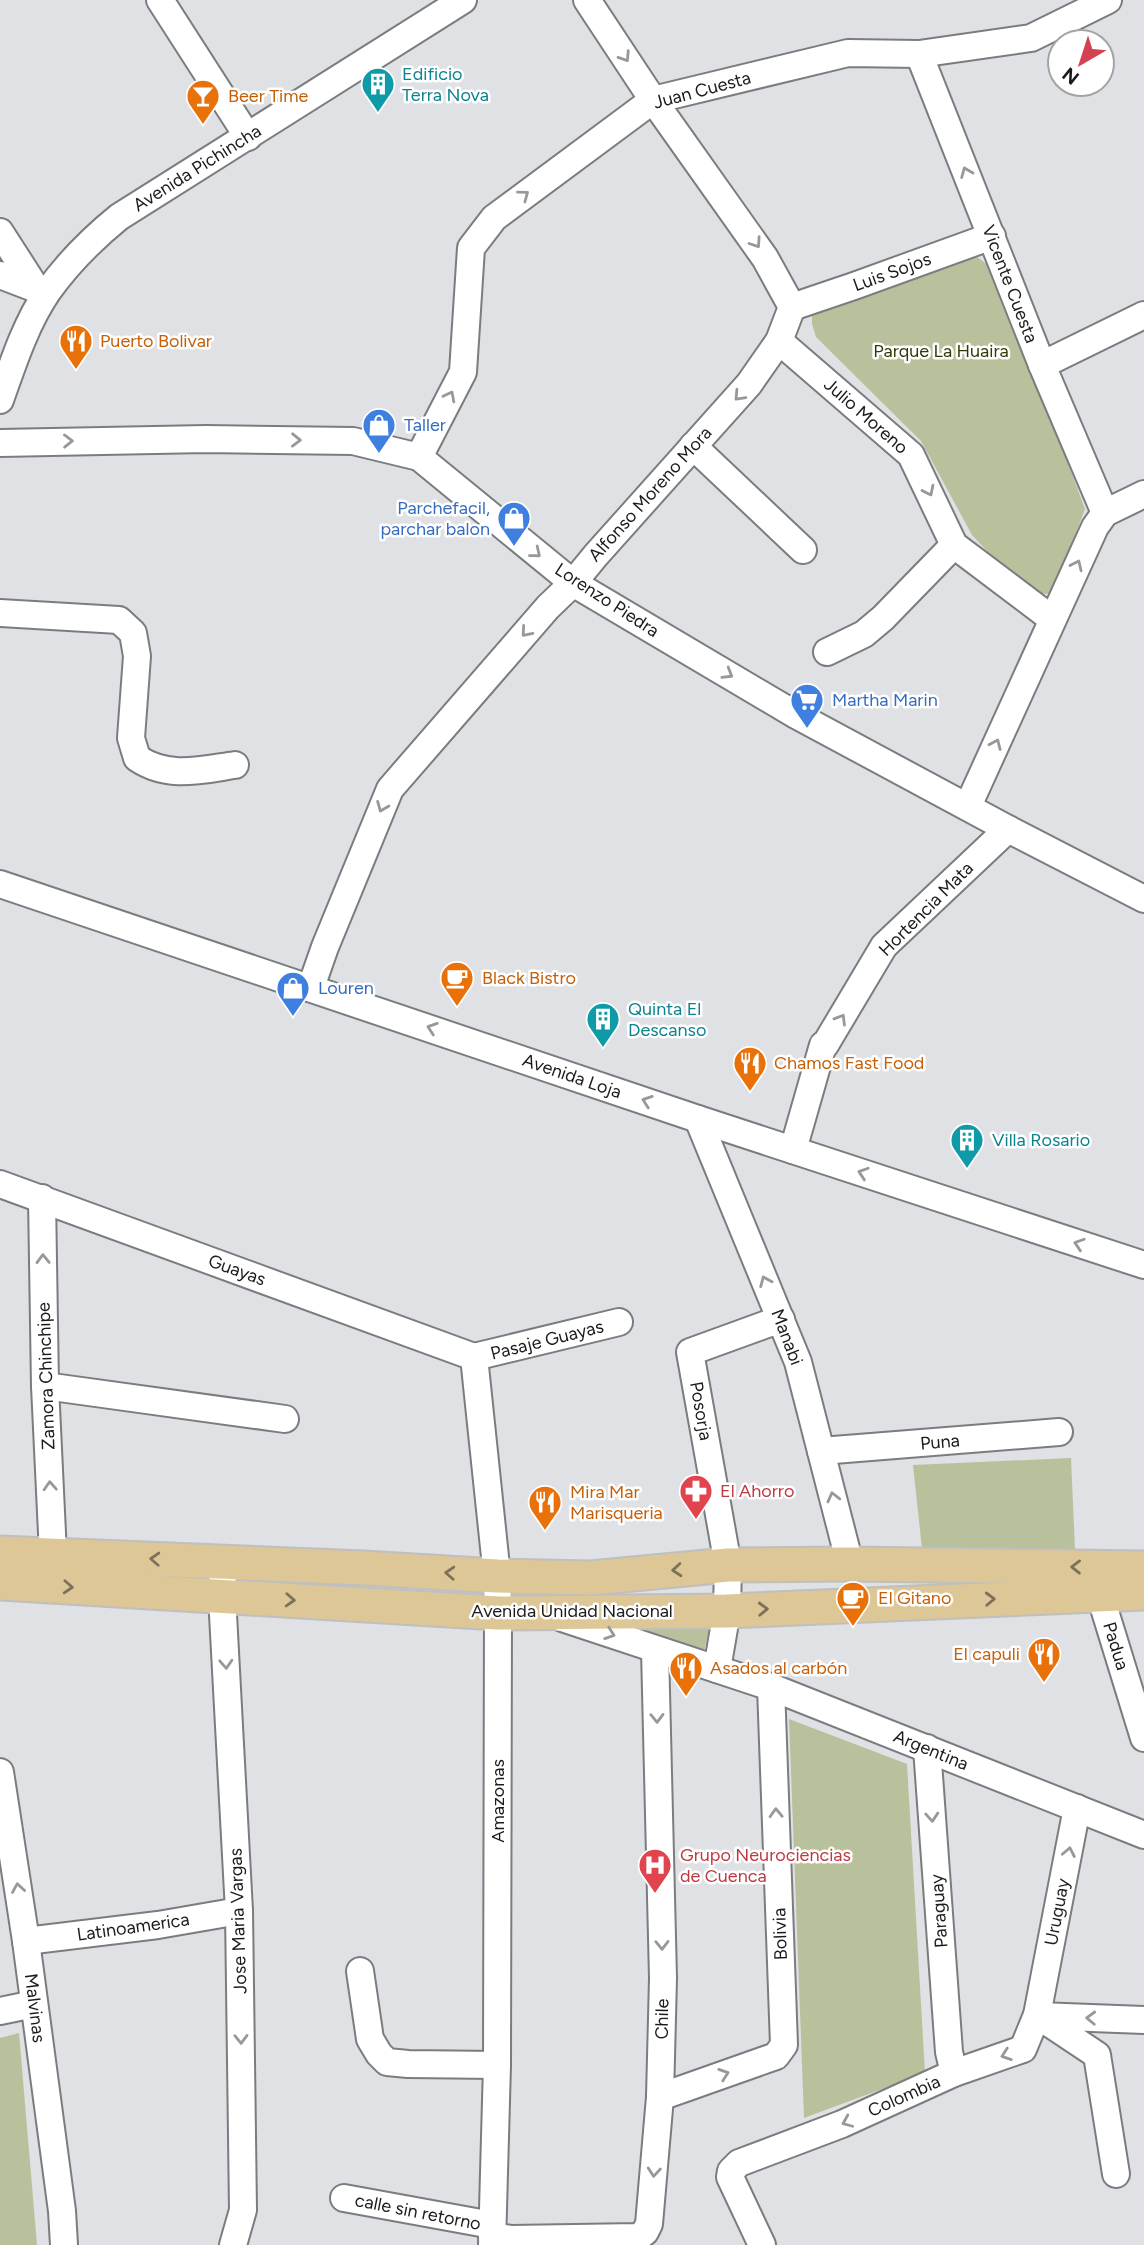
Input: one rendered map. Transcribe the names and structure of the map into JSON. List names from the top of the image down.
{
  "streets": {
    "main road": ["Avenida Unidad Nacional"],
    "street": [
      "Juan Cuesta",
      "Avenida Pichincha",
      "Luis Sojos",
      "Vicente Cuesta",
      "Julio Moreno",
      "Alfonso Moreno Mora",
      "Lorenzo Piedra",
      "Hortencia Mata",
      "Avenida Loja",
      "Guayas",
      "Manabi",
      "Pasaje Guayas",
      "Zamora Chinchipe",
      "Posorja",
      "Puna",
      "Padua",
      "Argentina",
      "Amazonas",
      "Paraguay",
      "Uruguay",
      "Jose Maria Vargas",
      "Latinoamerica",
      "Bolivia",
      "Malvinas",
      "Chile",
      "Colombia",
      "calle sin retorno"
    ]
  },
  "crossings": [
    ["Juan Cuesta", "Vicente Cuesta"],
    ["Juan Cuesta", "Lorenzo Piedra"],
    ["Luis Sojos", "Vicente Cuesta"],
    ["Luis Sojos", "Alfonso Moreno Mora"],
    ["Julio Moreno", "Alfonso Moreno Mora"],
    ["Alfonso Moreno Mora", "Lorenzo Piedra"],
    ["Alfonso Moreno Mora", "Avenida Loja"],
    ["Lorenzo Piedra", "Hortencia Mata"],
    ["Hortencia Mata", "Avenida Loja"],
    ["Avenida Loja", "Manabi"],
    ["Guayas", "Pasaje Guayas"],
    ["Guayas", "Zamora Chinchipe"],
    ["Guayas", "Amazonas"],
    ["Manabi", "Posorja"],
    ["Manabi", "Puna"],
    ["Manabi", "Avenida Unidad Nacional"],
    ["Pasaje Guayas", "Amazonas"],
    ["Zamora Chinchipe", "Avenida Unidad Nacional"],
    ["Posorja", "Avenida Unidad Nacional"],
    ["Avenida Unidad Nacional", "Padua"],
    ["Avenida Unidad Nacional", "Argentina"],
    ["Avenida Unidad Nacional", "Amazonas"],
    ["Avenida Unidad Nacional", "Jose Maria Vargas"],
    ["Argentina", "Paraguay"],
    ["Argentina", "Uruguay"],
    ["Argentina", "Bolivia"],
    ["Argentina", "Chile"],
    ["Amazonas", "Chile"],
    ["Amazonas", "calle sin retorno"],
    ["Paraguay", "Colombia"],
    ["Uruguay", "Colombia"],
    ["Jose Maria Vargas", "Latinoamerica"],
    ["Latinoamerica", "Malvinas"],
    ["Bolivia", "Chile"],
    ["Chile", "calle sin retorno"]
  ],
  "one_way": [
    "Juan Cuesta",
    "Alfonso Moreno Mora",
    "Lorenzo Piedra",
    "Hortencia Mata",
    "Avenida Loja",
    "Manabi",
    "Zamora Chinchipe",
    "Paraguay",
    "Uruguay",
    "Jose Maria Vargas",
    "Bolivia",
    "Malvinas",
    "Chile",
    "Colombia"
  ],
  "parks": ["Parque La Huaira"],
  "places": {
    "building": ["Edificio Terra Nova", "Quinta El Descanso", "Villa Rosario"],
    "bar": ["Beer Time"],
    "restaurant": [
      "Puerto Bolivar",
      "Chamos Fast Food",
      "Mira Mar Marisqueria",
      "El capuli",
      "Asados al carbón"
    ],
    "shop": ["Taller", "Parchefacil, parchar balon", "Louren"],
    "supermarket": ["Martha Marin"],
    "cafe": ["Black Bistro", "El Gitano"],
    "pharmacy": ["El Ahorro"],
    "hospital": ["Grupo Neurociencias de Cuenca"]
  },
  "north": "bottom left"
}
